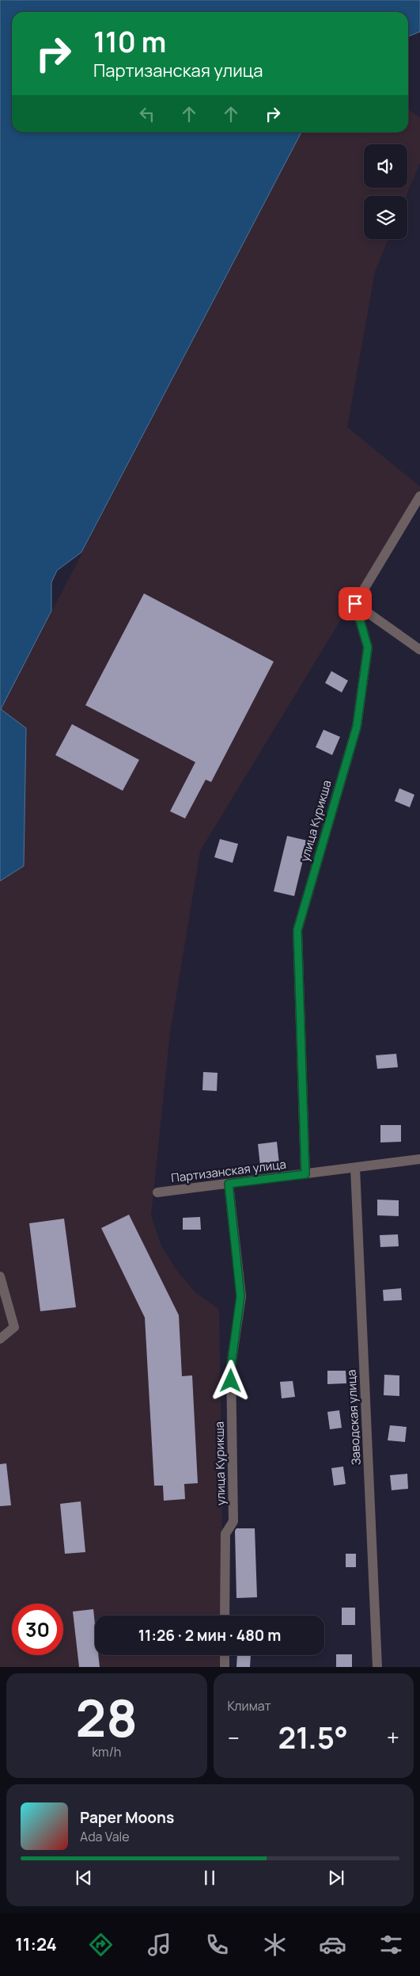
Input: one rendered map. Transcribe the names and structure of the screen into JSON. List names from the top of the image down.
{
  "streets": {
    "street": ["улица Курикша", "Партизанская улица", "Заводская улица"]
  },
  "crossings": [
    ["улица Курикша", "Партизанская улица"],
    ["Партизанская улица", "Заводская улица"]
  ],
  "page": {
    "turn": ["110 m", "Партизанская улица"],
    "limit": "30",
    "trip": "11:26 · 2 мин · 480 m",
    "tile": [
      ["28", "km/h"],
      "Климат"
    ],
    "heat": ["−", "21.5°", "+"],
    "song": ["Paper Moons", "Ada Vale"],
    "tabs": "11:24"
  }
}
